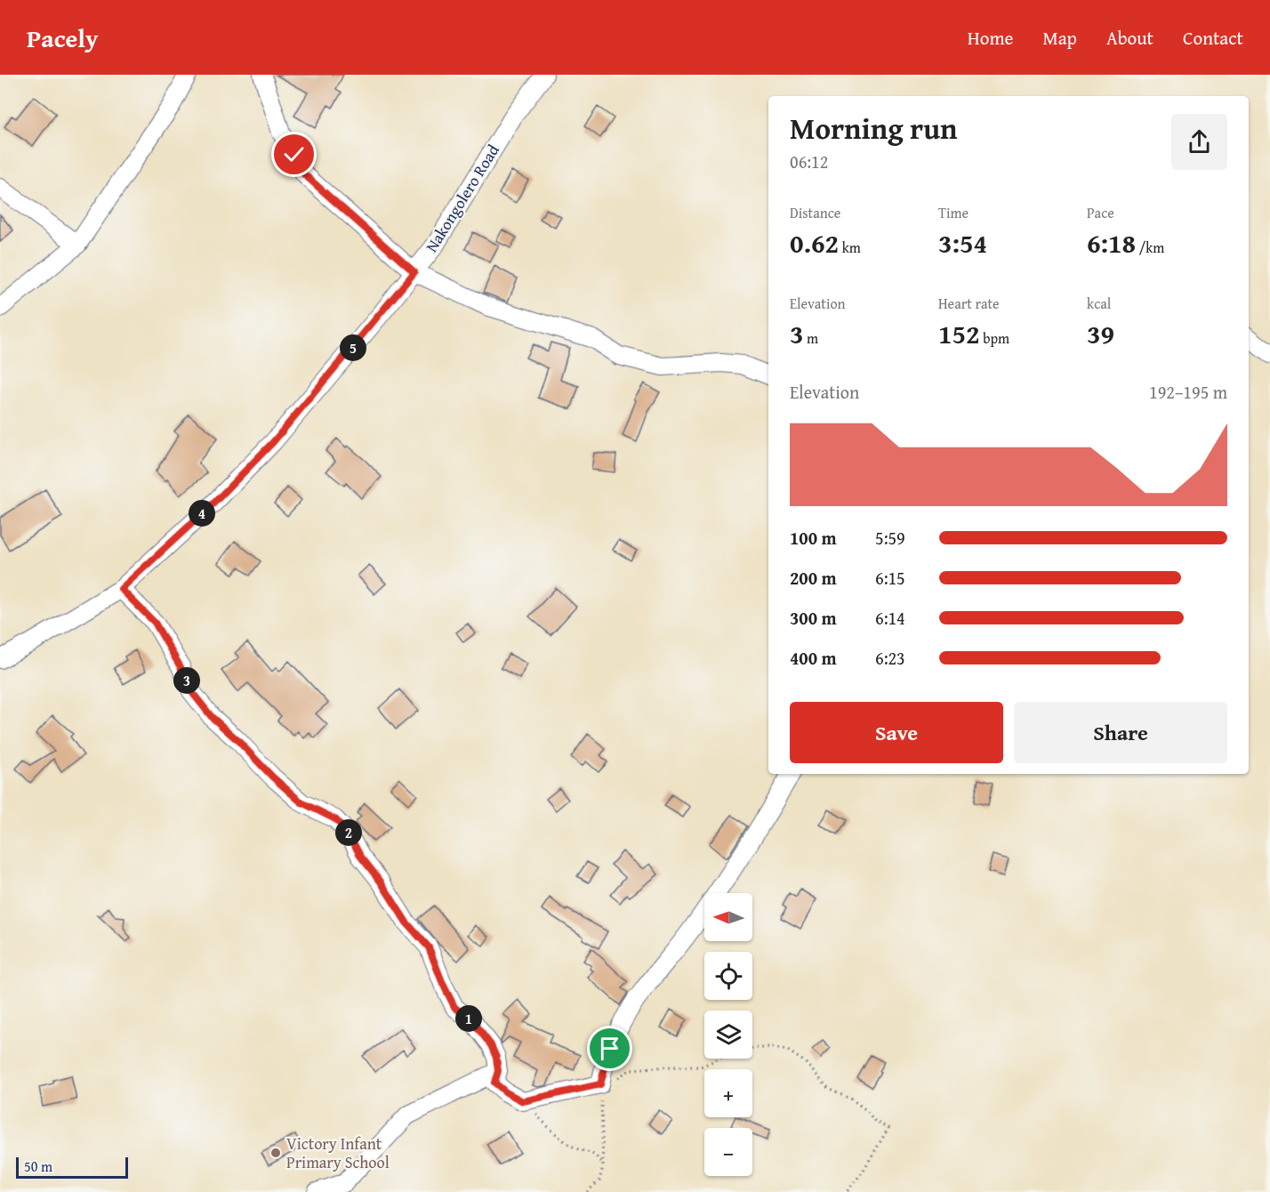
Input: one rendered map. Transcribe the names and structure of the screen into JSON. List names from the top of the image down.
{
  "streets": {
    "street": ["Nakongolero Road"]
  },
  "places": ["Victory Infant Primary School"],
  "scale_bar": "50 m",
  "north": "left",
  "page": {
    "header": "Pacely",
    "nav": [
      "Home",
      "Map",
      "About",
      "Contact"
    ],
    "heading": ["Morning run", "06:12"],
    "stats": [
      ["Distance", "0.62 km"],
      ["Time", "3:54"],
      ["Pace", "6:18 /km"],
      ["Elevation", "3 m"],
      ["Heart rate", "152 bpm"],
      ["kcal", "39"]
    ],
    "pins": [
      "5",
      "4",
      "3",
      "2",
      "1"
    ],
    "chart": ["Elevation", "192–195 m"],
    "list": [
      {
        "name": "100 m",
        "note": "5:59"
      },
      {
        "name": "200 m",
        "note": "6:15"
      },
      {
        "name": "300 m",
        "note": "6:14"
      },
      {
        "name": "400 m",
        "note": "6:23"
      }
    ],
    "buttons": ["Save", "Share"],
    "map_buttons": ["+", "−"],
    "scale": "50 m"
  }
}
